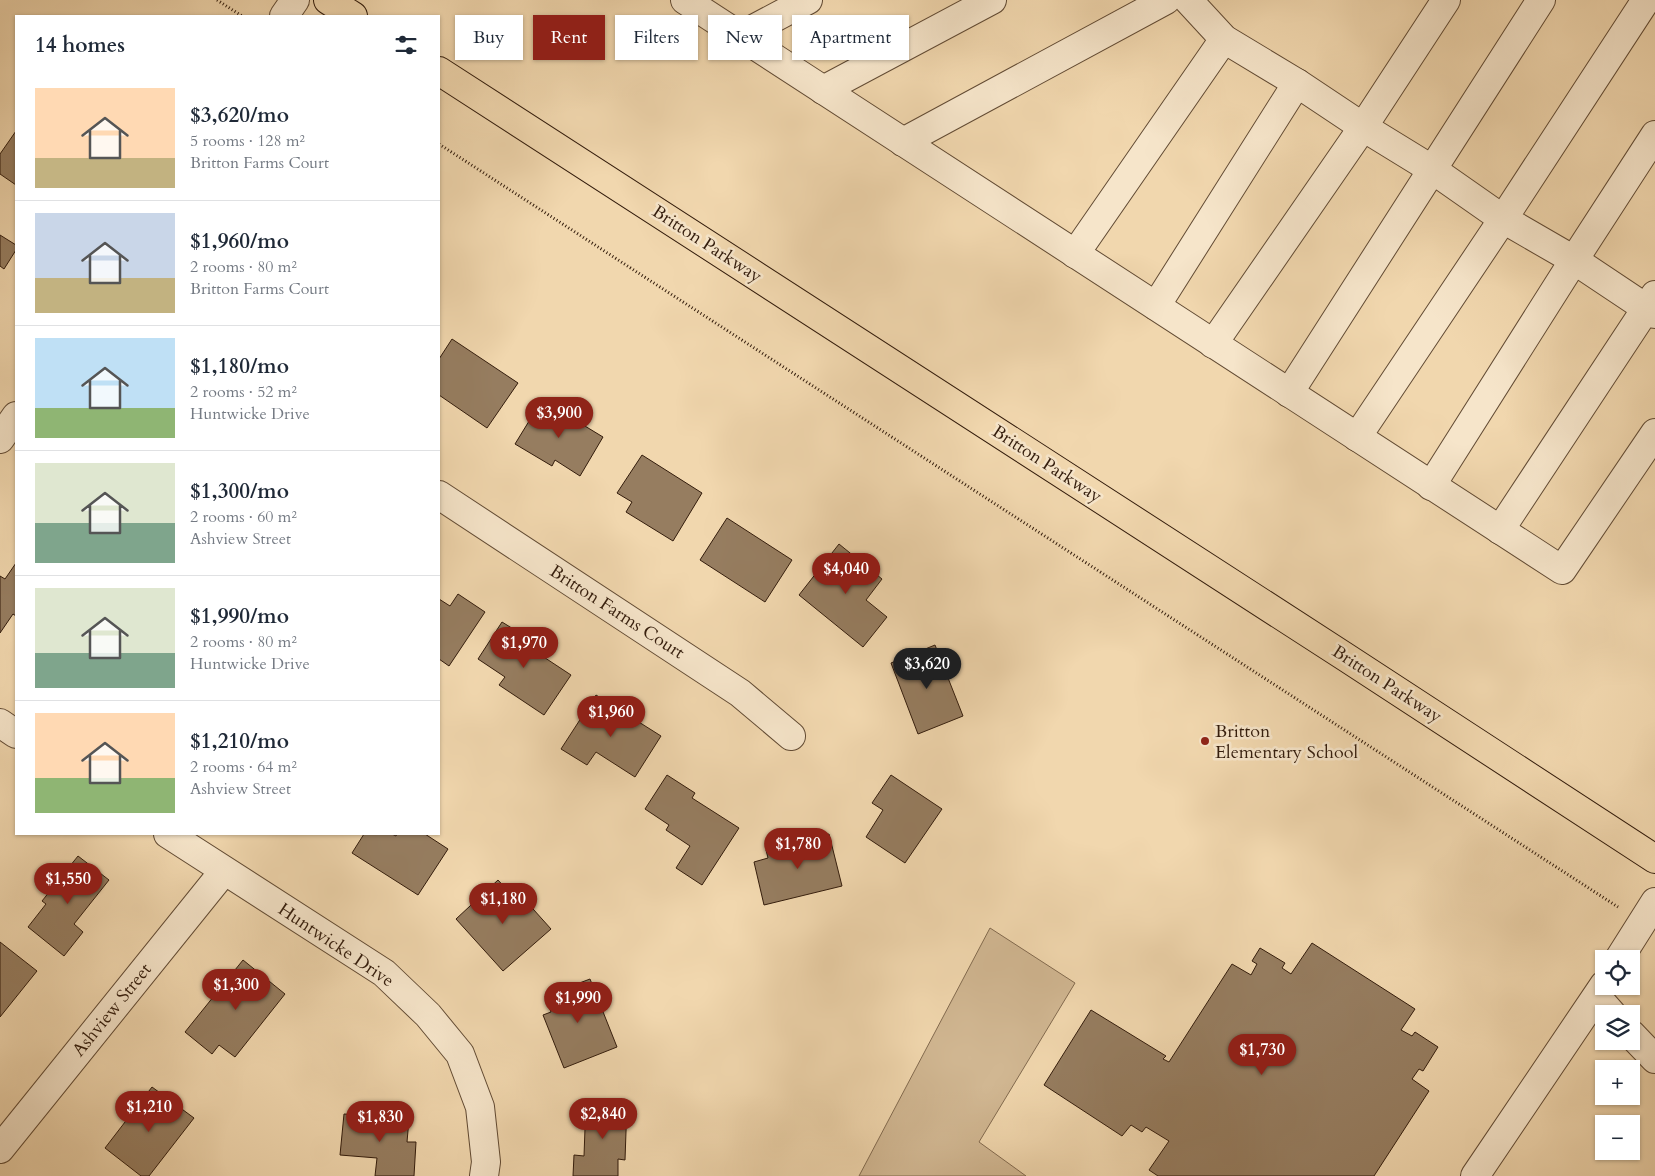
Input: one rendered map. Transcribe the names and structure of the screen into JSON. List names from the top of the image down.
{
  "streets": {
    "main road": ["Britton Parkway"],
    "street": ["Britton Farms Court", "Huntwicke Drive", "Ashview Street"]
  },
  "crossings": [
    ["Huntwicke Drive", "Ashview Street"]
  ],
  "places": ["Britton Elementary School"],
  "page": {
    "chip": [
      "Buy",
      "Rent",
      "Filters",
      "New",
      "Apartment"
    ],
    "heading": "14 homes",
    "list": [
      {
        "name": "$3,620/mo",
        "note": "5 rooms · 128 m² · Britton Farms Court"
      },
      {
        "name": "$1,960/mo",
        "note": "2 rooms · 80 m² · Britton Farms Court"
      },
      {
        "name": "$1,180/mo",
        "note": "2 rooms · 52 m² · Huntwicke Drive"
      },
      {
        "name": "$1,300/mo",
        "note": "2 rooms · 60 m² · Ashview Street"
      },
      {
        "name": "$1,990/mo",
        "note": "2 rooms · 80 m² · Huntwicke Drive"
      },
      {
        "name": "$1,210/mo",
        "note": "2 rooms · 64 m² · Ashview Street"
      }
    ],
    "price": [
      "$3,900",
      "$4,040",
      "$1,970",
      "$3,620",
      "$1,960",
      "$1,780",
      "$1,550",
      "$1,180",
      "$1,300",
      "$1,990",
      "$1,730",
      "$1,210",
      "$2,840",
      "$1,830"
    ],
    "map_buttons": ["+", "−"]
  }
}
